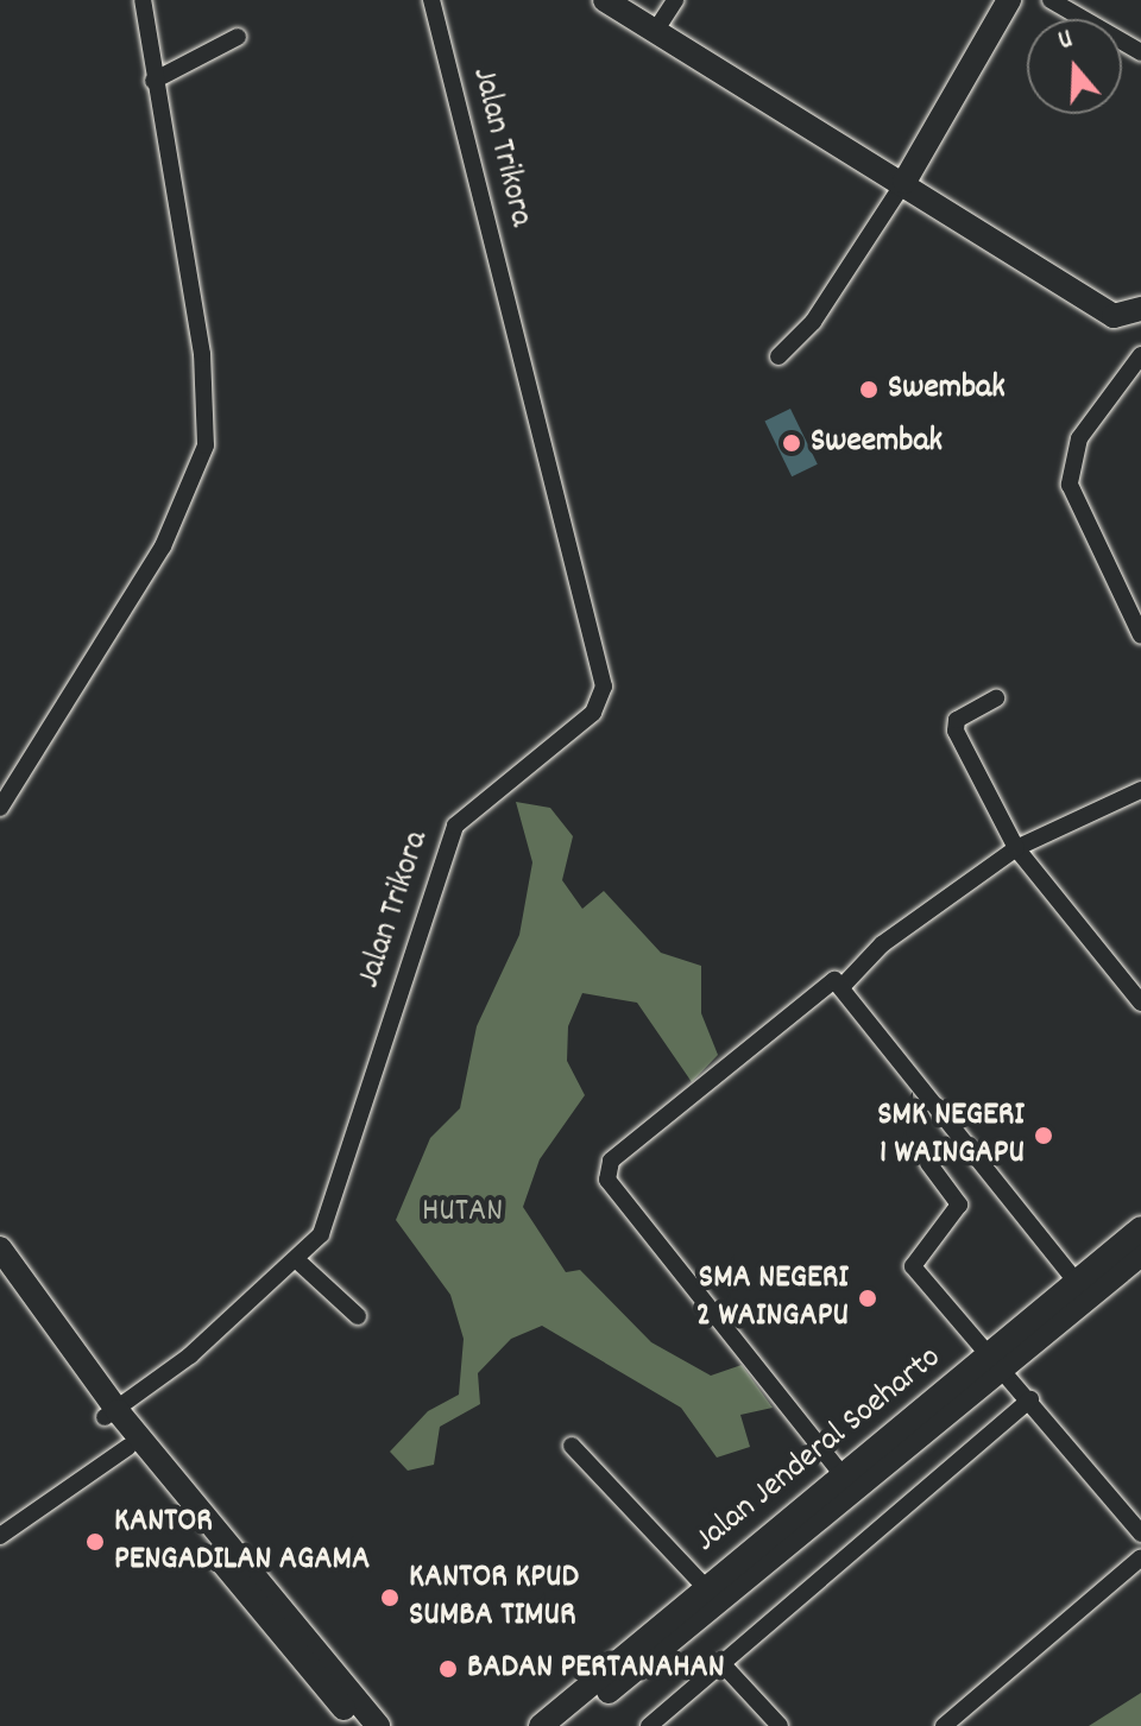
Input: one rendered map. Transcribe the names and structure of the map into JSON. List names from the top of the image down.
{
  "streets": {
    "main road": ["Jalan Jenderal Soeharto"],
    "street": ["Jalan Trikora"]
  },
  "parks": ["HUTAN"],
  "places": [
    "Swembak",
    "Sweembak",
    "SMK NEGERI 1 WAINGAPU",
    "SMA NEGERI 2 WAINGAPU",
    "KANTOR PENGADILAN AGAMA",
    "KANTOR KPUD SUMBA TIMUR",
    "BADAN PERTANAHAN"
  ],
  "north": "top"
}
